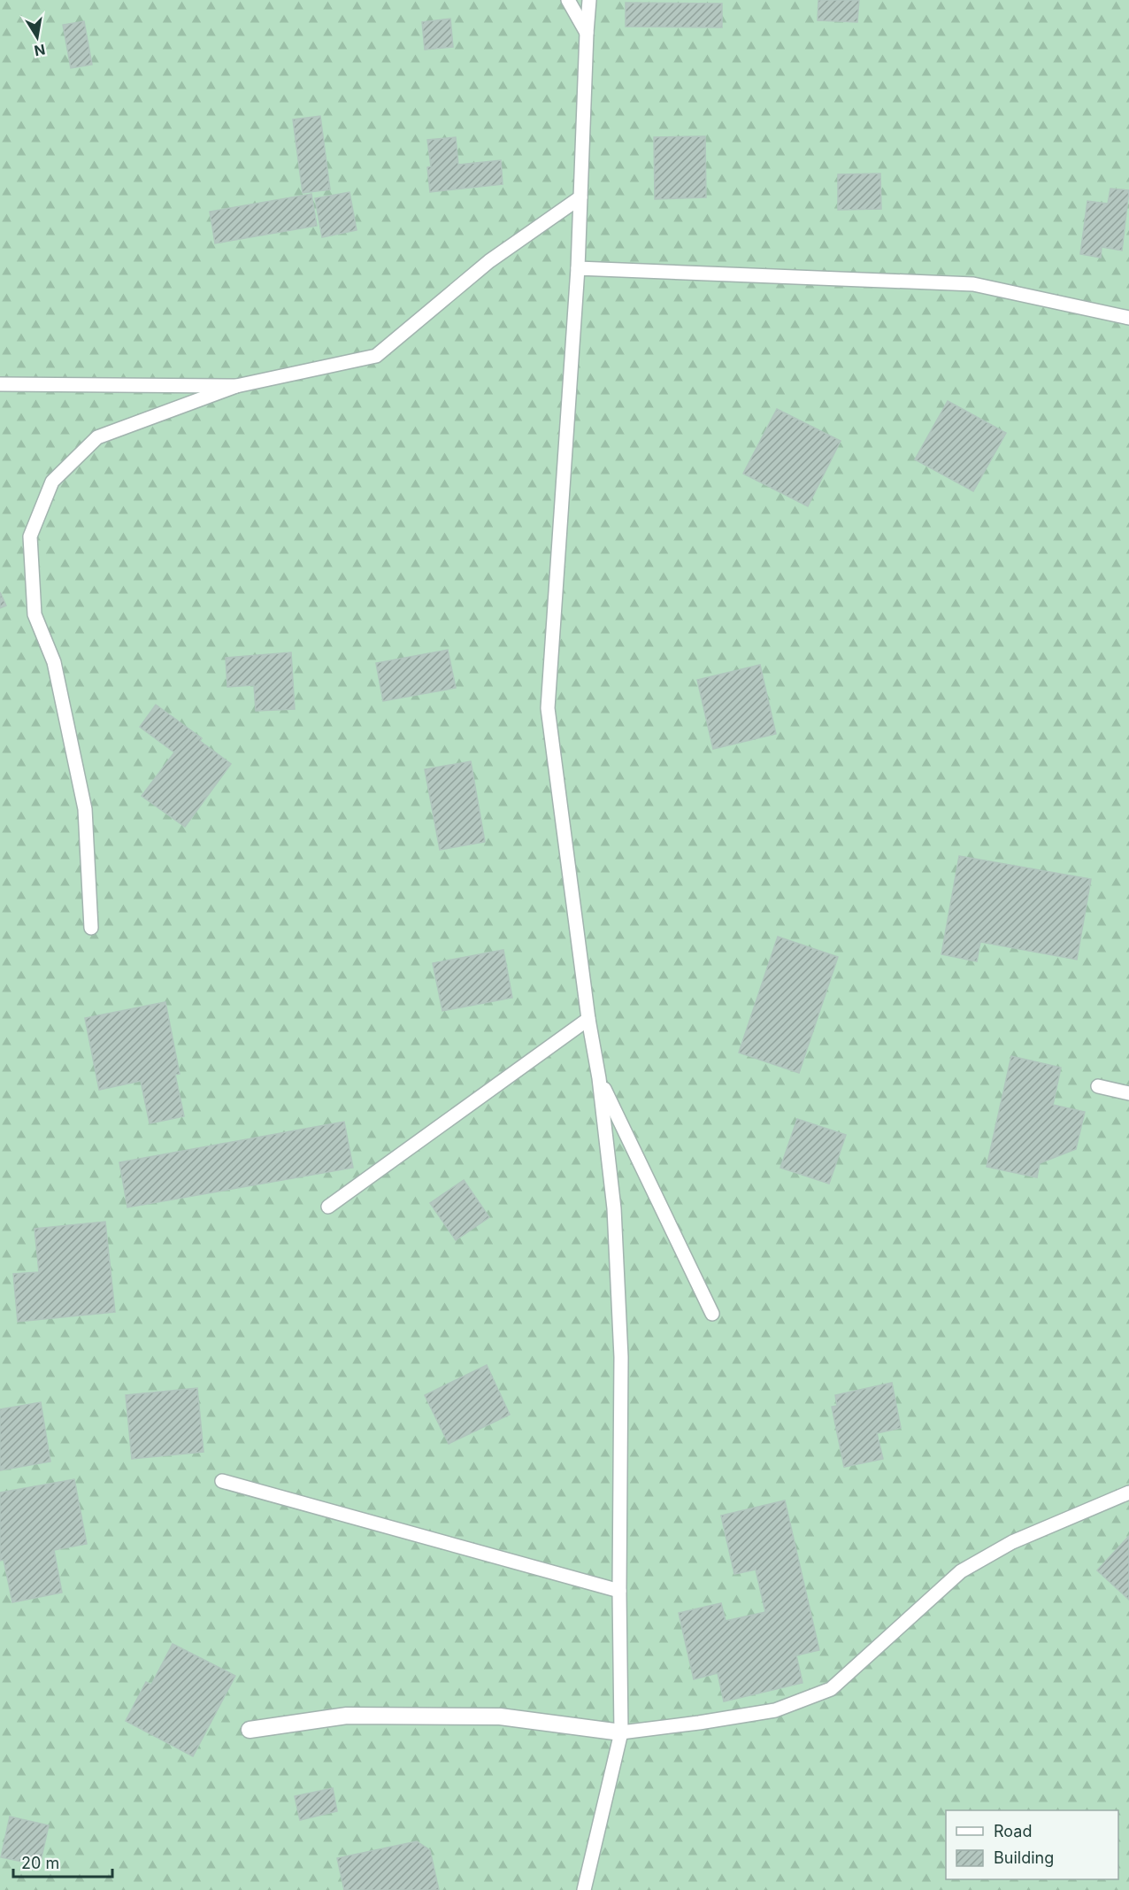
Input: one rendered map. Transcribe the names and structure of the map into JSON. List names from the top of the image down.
{
  "legend": ["Road", "Building"],
  "scale_bar": "20 m",
  "north": "bottom"
}
